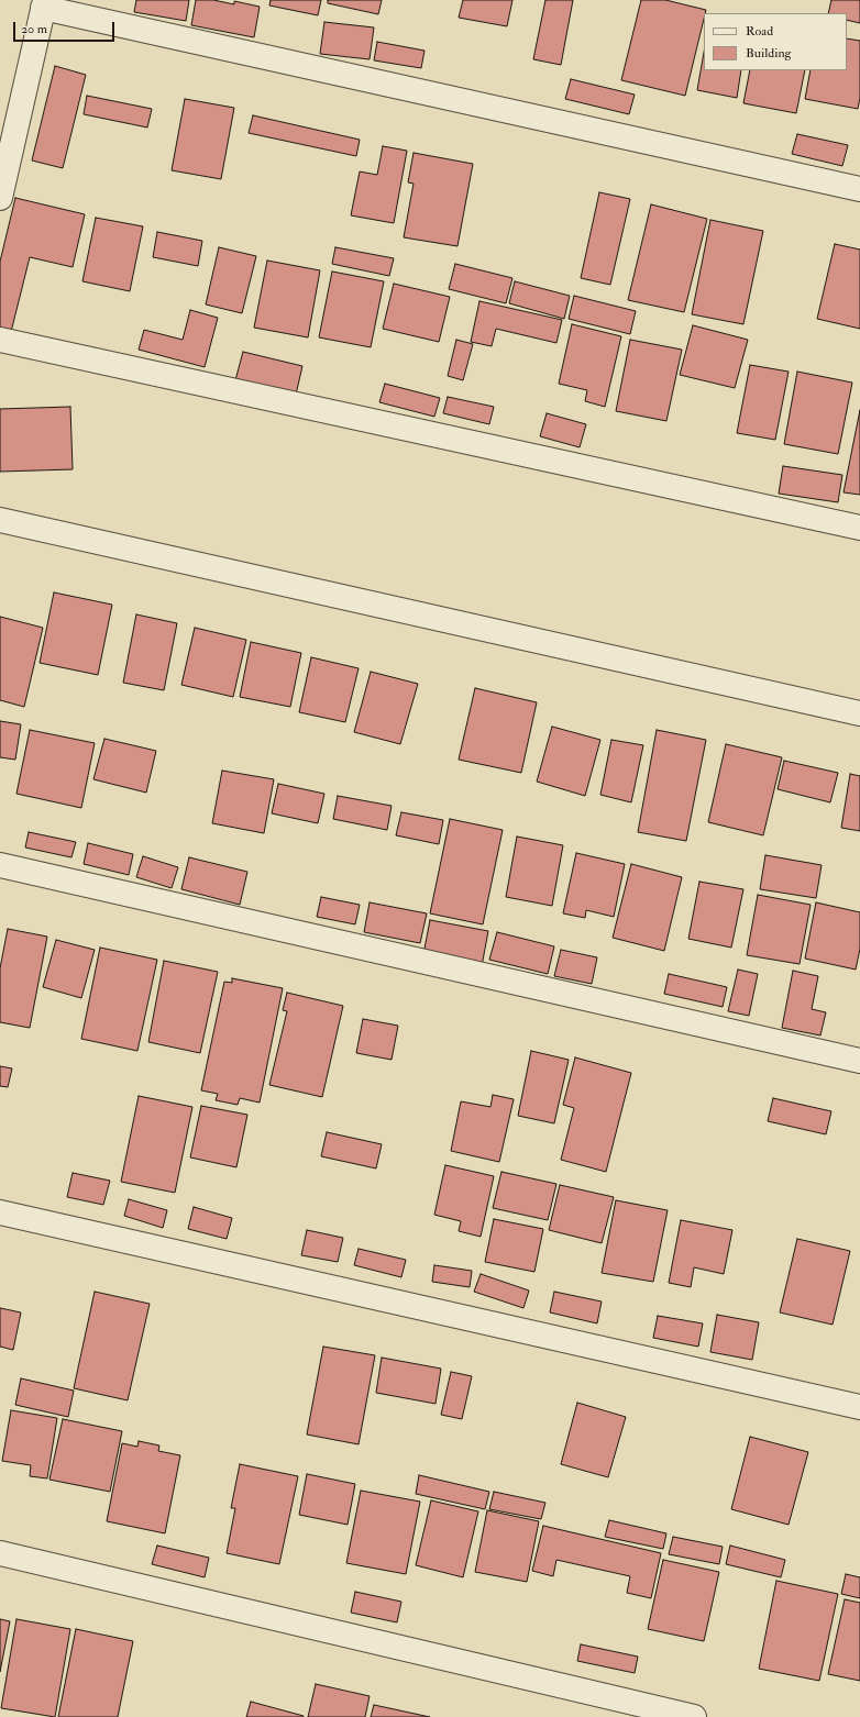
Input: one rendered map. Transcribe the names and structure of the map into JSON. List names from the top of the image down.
{
  "legend": ["Road", "Building"],
  "scale_bar": "20 m"
}
